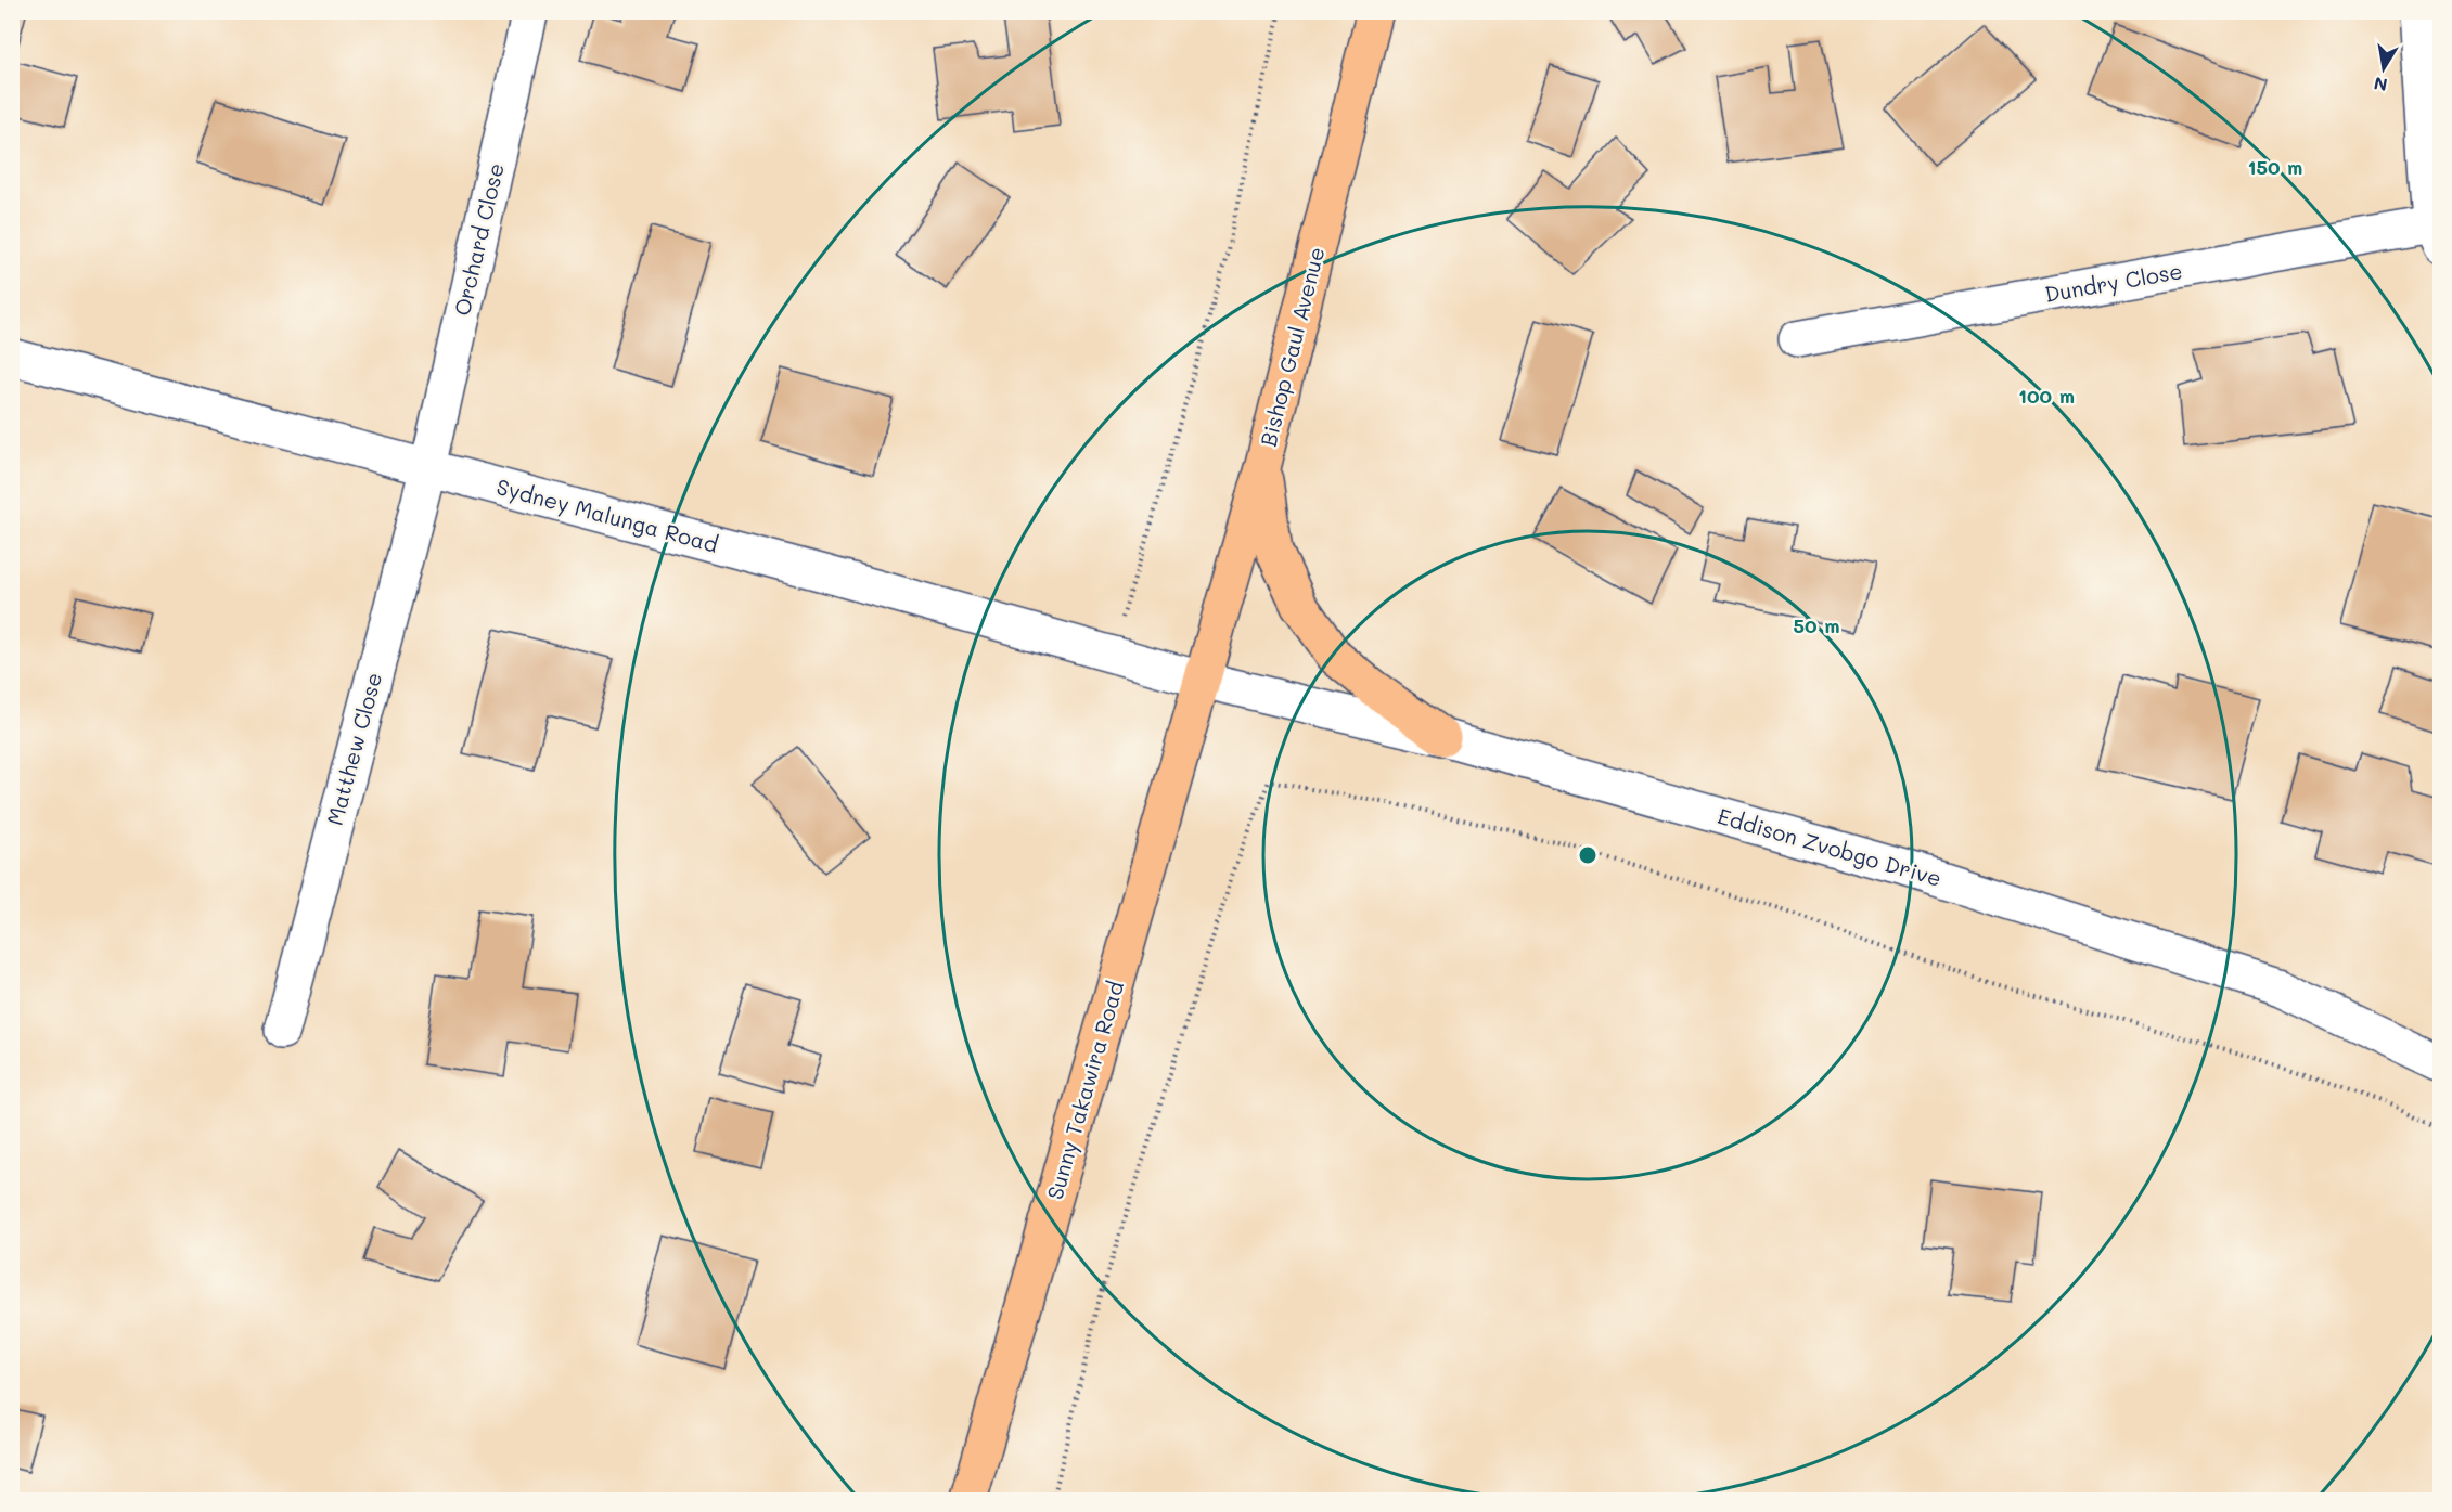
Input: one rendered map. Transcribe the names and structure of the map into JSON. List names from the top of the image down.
{
  "streets": {
    "main road": ["Bishop Gaul Avenue", "Sunny Takawira Road"],
    "street": [
      "Orchard Close",
      "Dundry Close",
      "Sydney Malunga Road",
      "Matthew Close",
      "Eddison Zvobgo Drive"
    ]
  },
  "crossings": [
    ["Orchard Close", "Sydney Malunga Road"],
    ["Orchard Close", "Matthew Close"],
    ["Bishop Gaul Avenue", "Sydney Malunga Road"],
    ["Bishop Gaul Avenue", "Eddison Zvobgo Drive"],
    ["Bishop Gaul Avenue", "Sunny Takawira Road"],
    ["Sydney Malunga Road", "Matthew Close"],
    ["Sydney Malunga Road", "Eddison Zvobgo Drive"],
    ["Sydney Malunga Road", "Sunny Takawira Road"],
    ["Eddison Zvobgo Drive", "Sunny Takawira Road"]
  ],
  "north": "bottom",
  "rings": ["150 m", "100 m", "50 m"]
}
